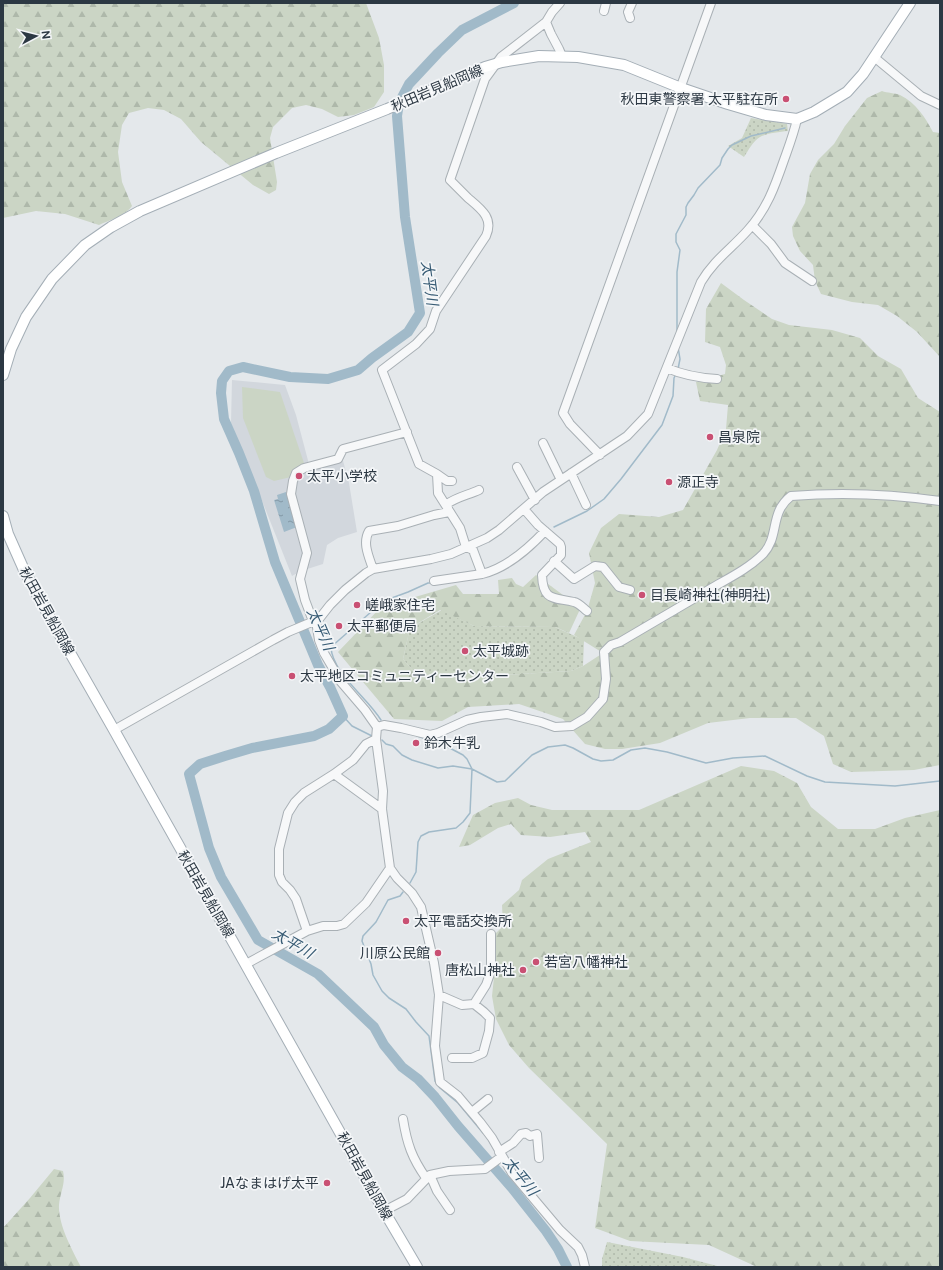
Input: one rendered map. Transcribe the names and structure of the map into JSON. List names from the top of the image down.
{
  "streets": {
    "main road": ["秋田岩見船岡線"]
  },
  "water": ["太平川"],
  "places": [
    "秋田東警察署 太平駐在所",
    "昌泉院",
    "太平小学校",
    "源正寺",
    "目長崎神社(神明社)",
    "嵯峨家住宅",
    "太平郵便局",
    "太平城跡",
    "太平地区コミュニティーセンター",
    "鈴木牛乳",
    "太平電話交換所",
    "川原公民館",
    "若宮八幡神社",
    "唐松山神社",
    "JAなまはげ太平"
  ],
  "north": "right"
}
